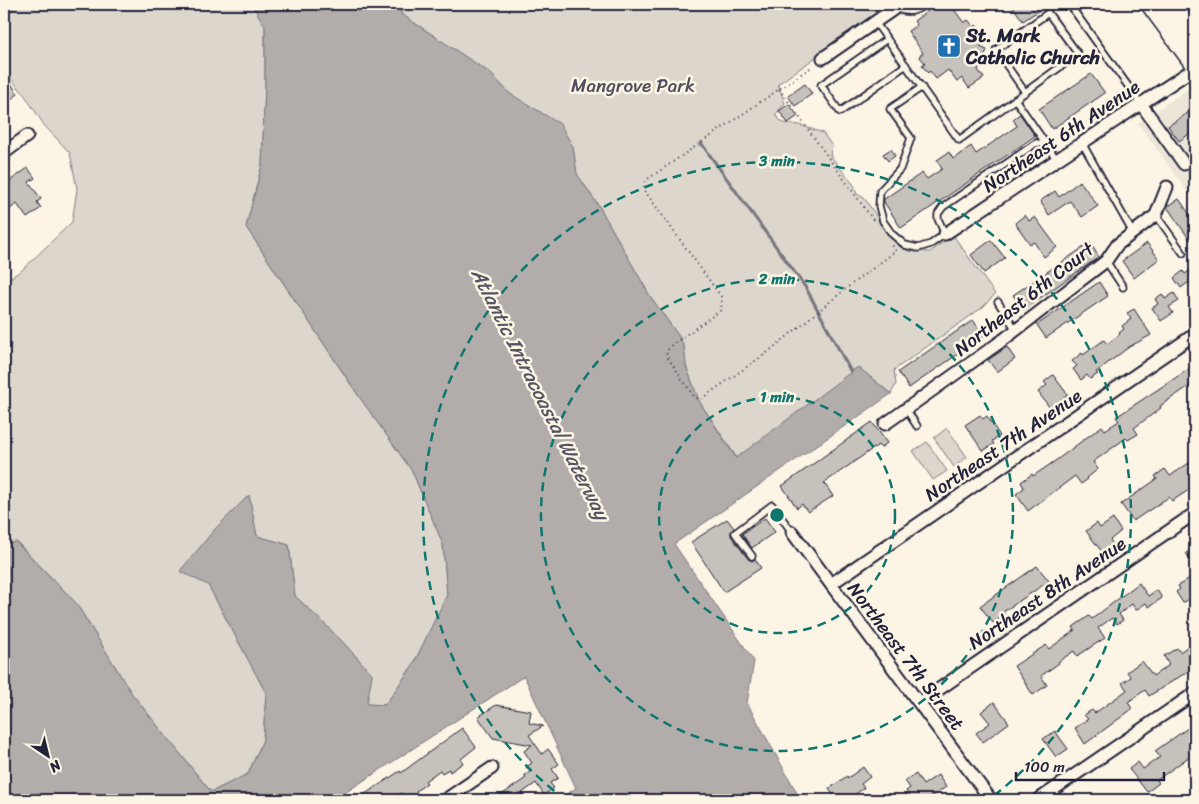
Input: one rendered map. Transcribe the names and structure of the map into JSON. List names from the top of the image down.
{
  "streets": {
    "street": [
      "Northeast 6th Avenue",
      "Northeast 6th Court",
      "Northeast 7th Avenue",
      "Northeast 8th Avenue",
      "Northeast 7th Street"
    ]
  },
  "crossings": [
    ["Northeast 7th Avenue", "Northeast 7th Street"],
    ["Northeast 8th Avenue", "Northeast 7th Street"]
  ],
  "water": ["Atlantic Intracoastal Waterway"],
  "parks": ["Mangrove Park"],
  "places": {
    "church": ["St. Mark Catholic Church"]
  },
  "scale_bar": "100 m",
  "north": "bottom right",
  "rings": ["3 min", "2 min", "1 min"]
}
